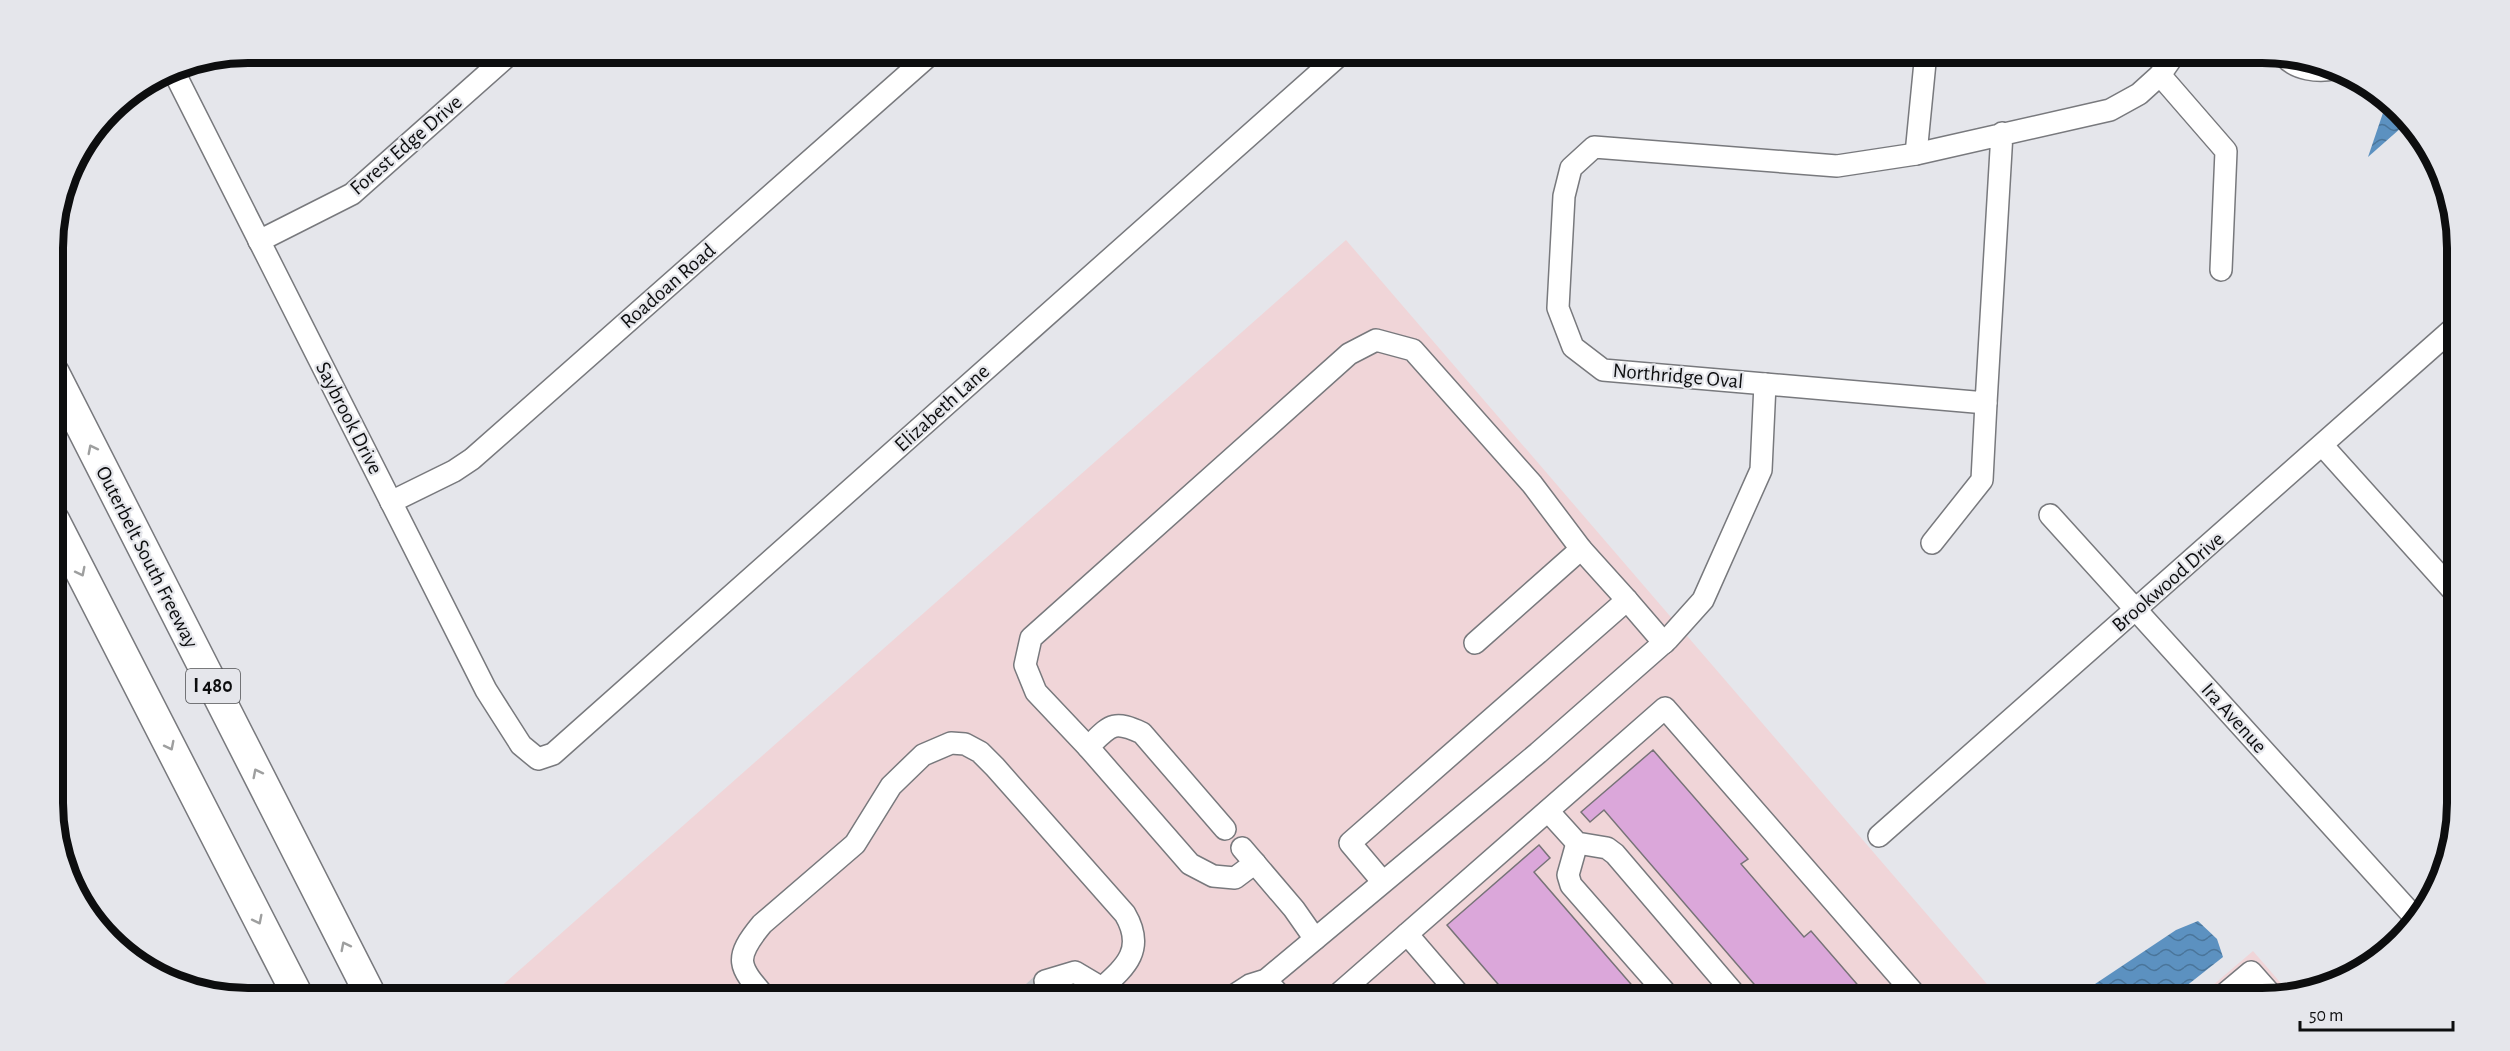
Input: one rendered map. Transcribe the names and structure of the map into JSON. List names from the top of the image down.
{
  "streets": {
    "highway": ["Outerbelt South Freeway", "I 480"],
    "street": [
      "Forest Edge Drive",
      "Roadoan Road",
      "Northridge Oval",
      "Elizabeth Lane",
      "Saybrook Drive",
      "Brookwood Drive",
      "Ira Avenue"
    ]
  },
  "crossings": [
    ["Forest Edge Drive", "Saybrook Drive"],
    ["Roadoan Road", "Saybrook Drive"],
    ["Elizabeth Lane", "Saybrook Drive"],
    ["Brookwood Drive", "Ira Avenue"]
  ],
  "scale_bar": "50 m"
}
